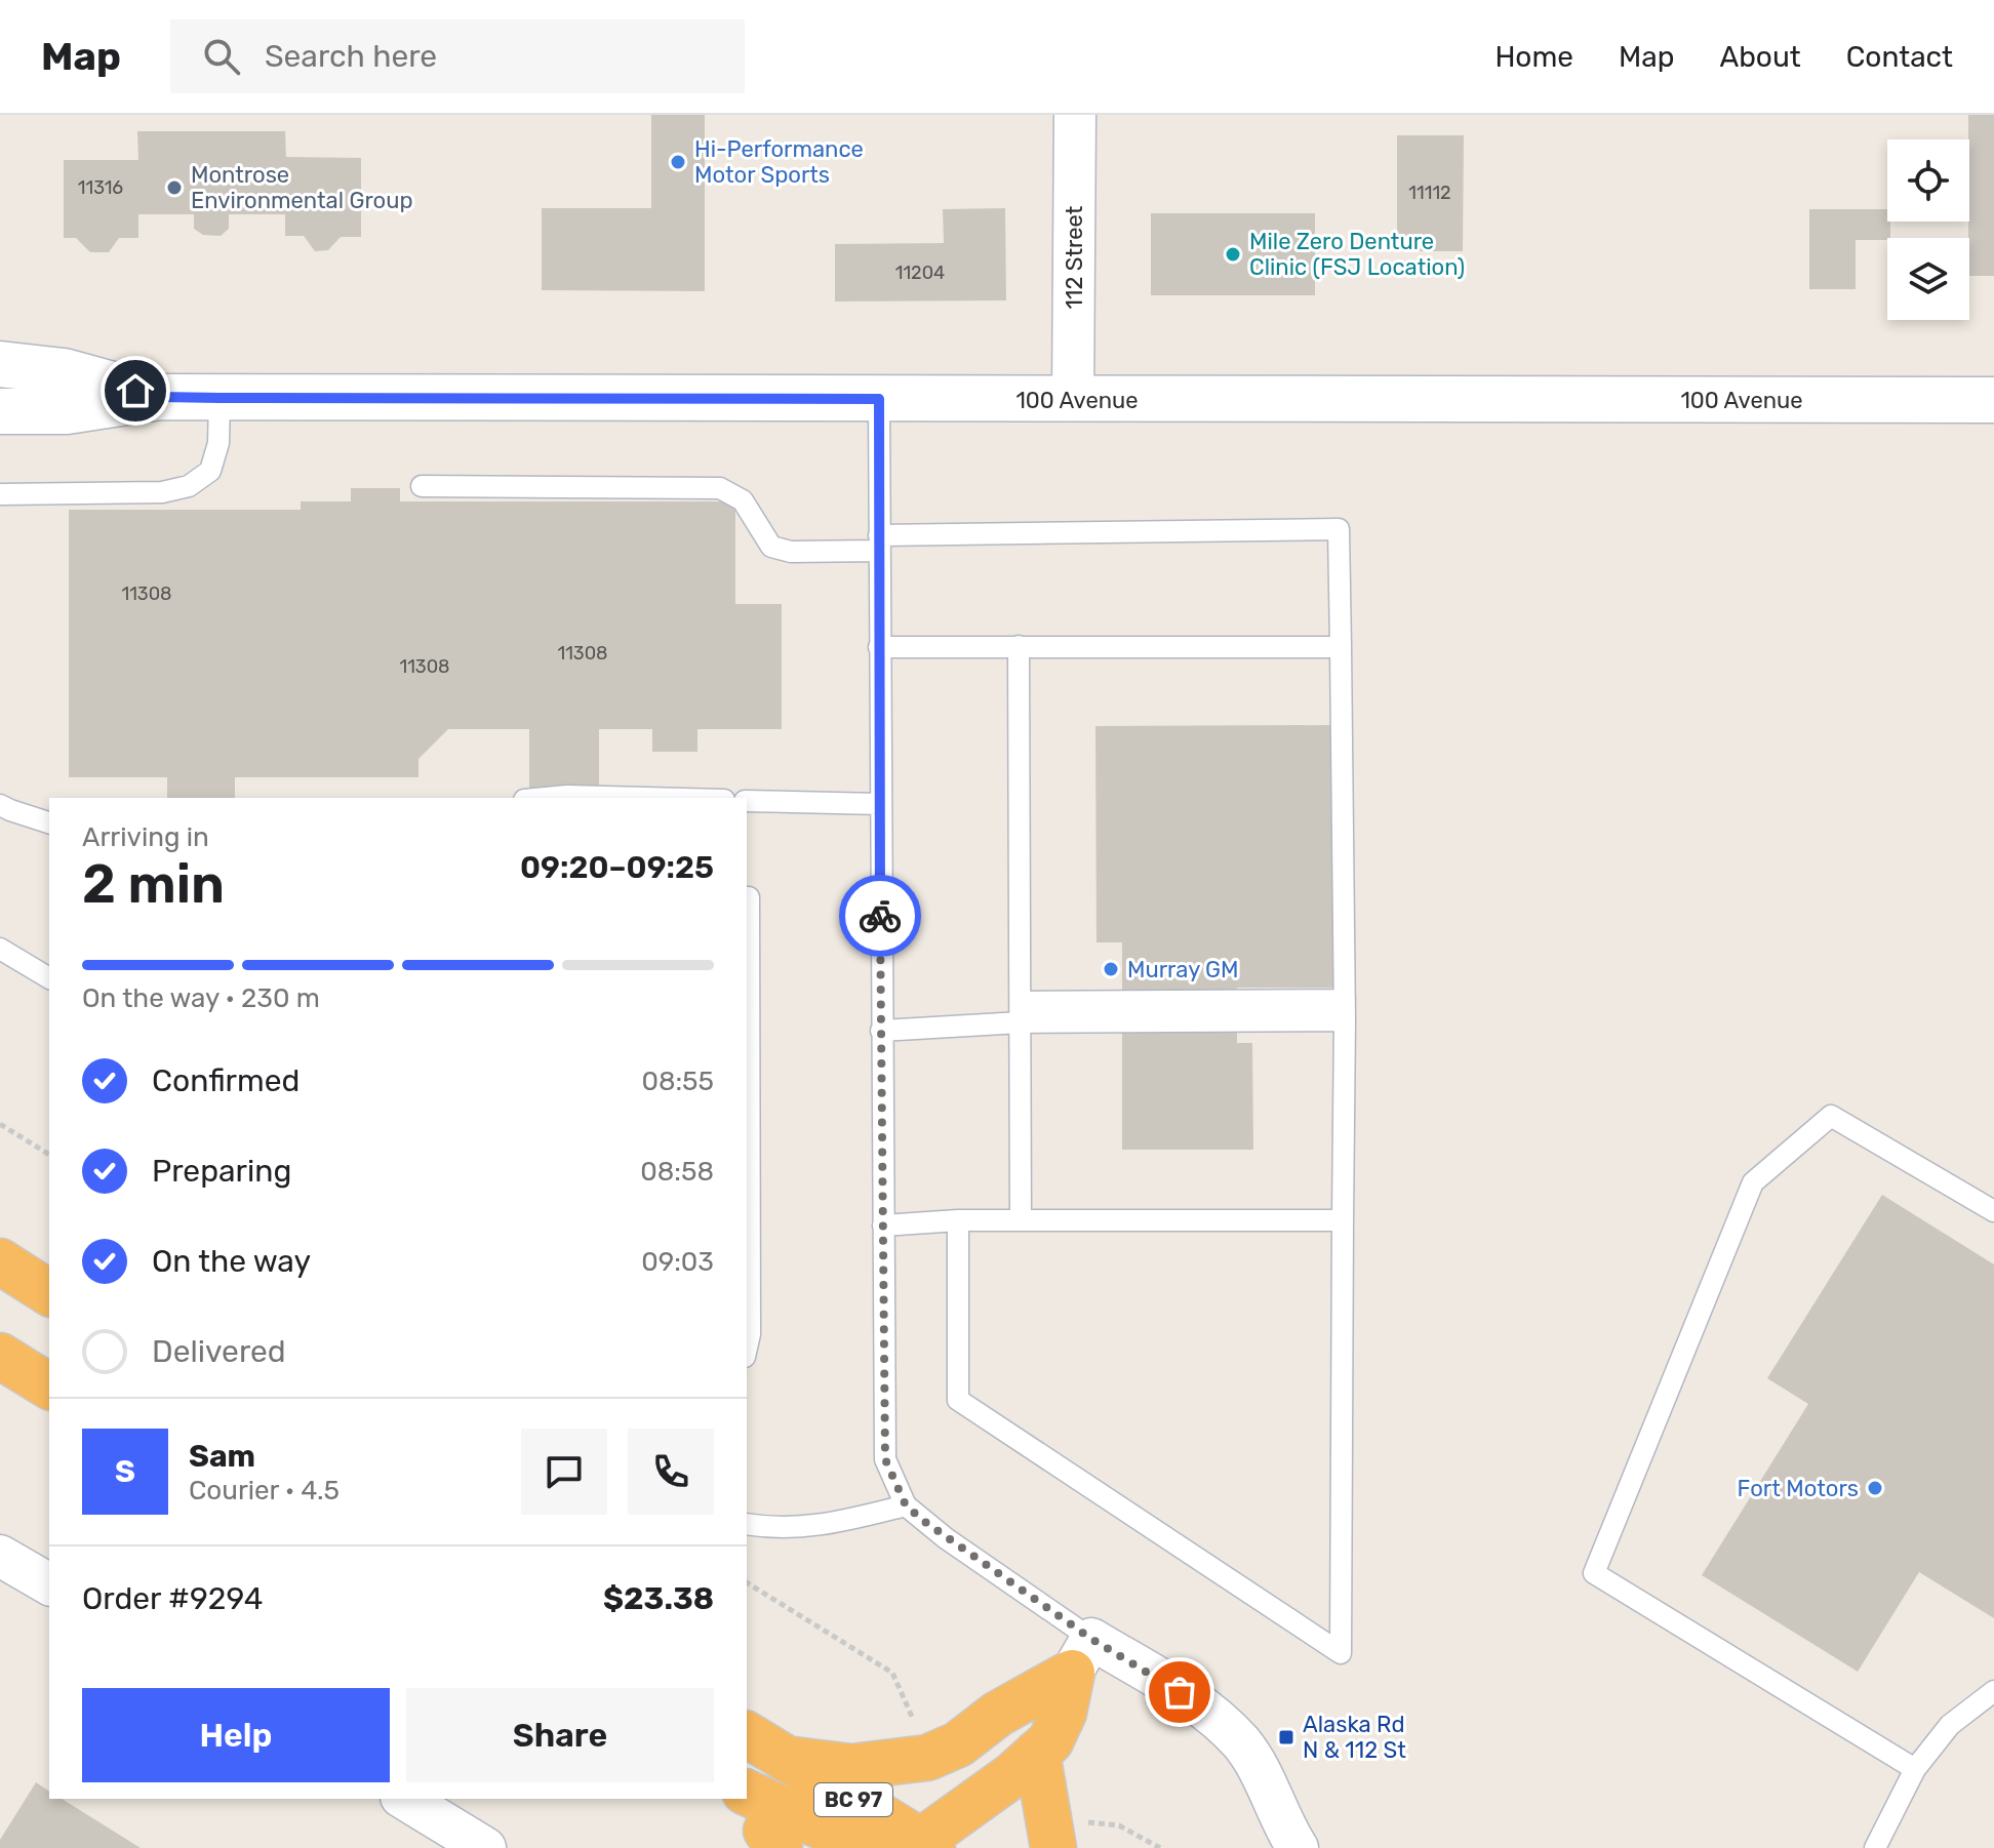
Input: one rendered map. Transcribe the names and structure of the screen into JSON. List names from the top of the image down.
{
  "streets": {
    "highway": ["BC 97"],
    "main road": ["100 Avenue"],
    "street": ["112 Street"]
  },
  "crossings": [
    ["112 Street", "100 Avenue"]
  ],
  "places": {
    "other": [
      "Hi-Performance Motor Sports",
      "Montrose Environmental Group",
      "Mile Zero Denture Clinic (FSJ Location)",
      "Murray GM",
      "Fort Motors"
    ],
    "transit": ["Alaska Rd N & 112 St"]
  },
  "house_numbers": [
    "11316",
    "11112",
    "11204",
    "11308",
    "11308",
    "11308"
  ],
  "page": {
    "header": "Map",
    "search": "Search here",
    "nav": [
      "Home",
      "Map",
      "About",
      "Contact"
    ],
    "heading": ["2 min", "Arriving in", "09:20–09:25"],
    "panel": [
      "Sam",
      "Courier · 4.5",
      "Order #9294",
      "$23.38"
    ],
    "bar": "On the way · 230 m",
    "list": [
      ["Confirmed", "08:55"],
      ["Preparing", "08:58"],
      ["On the way", "09:03"],
      "Delivered"
    ],
    "round": "S",
    "buttons": ["Help", "Share"]
  }
}
